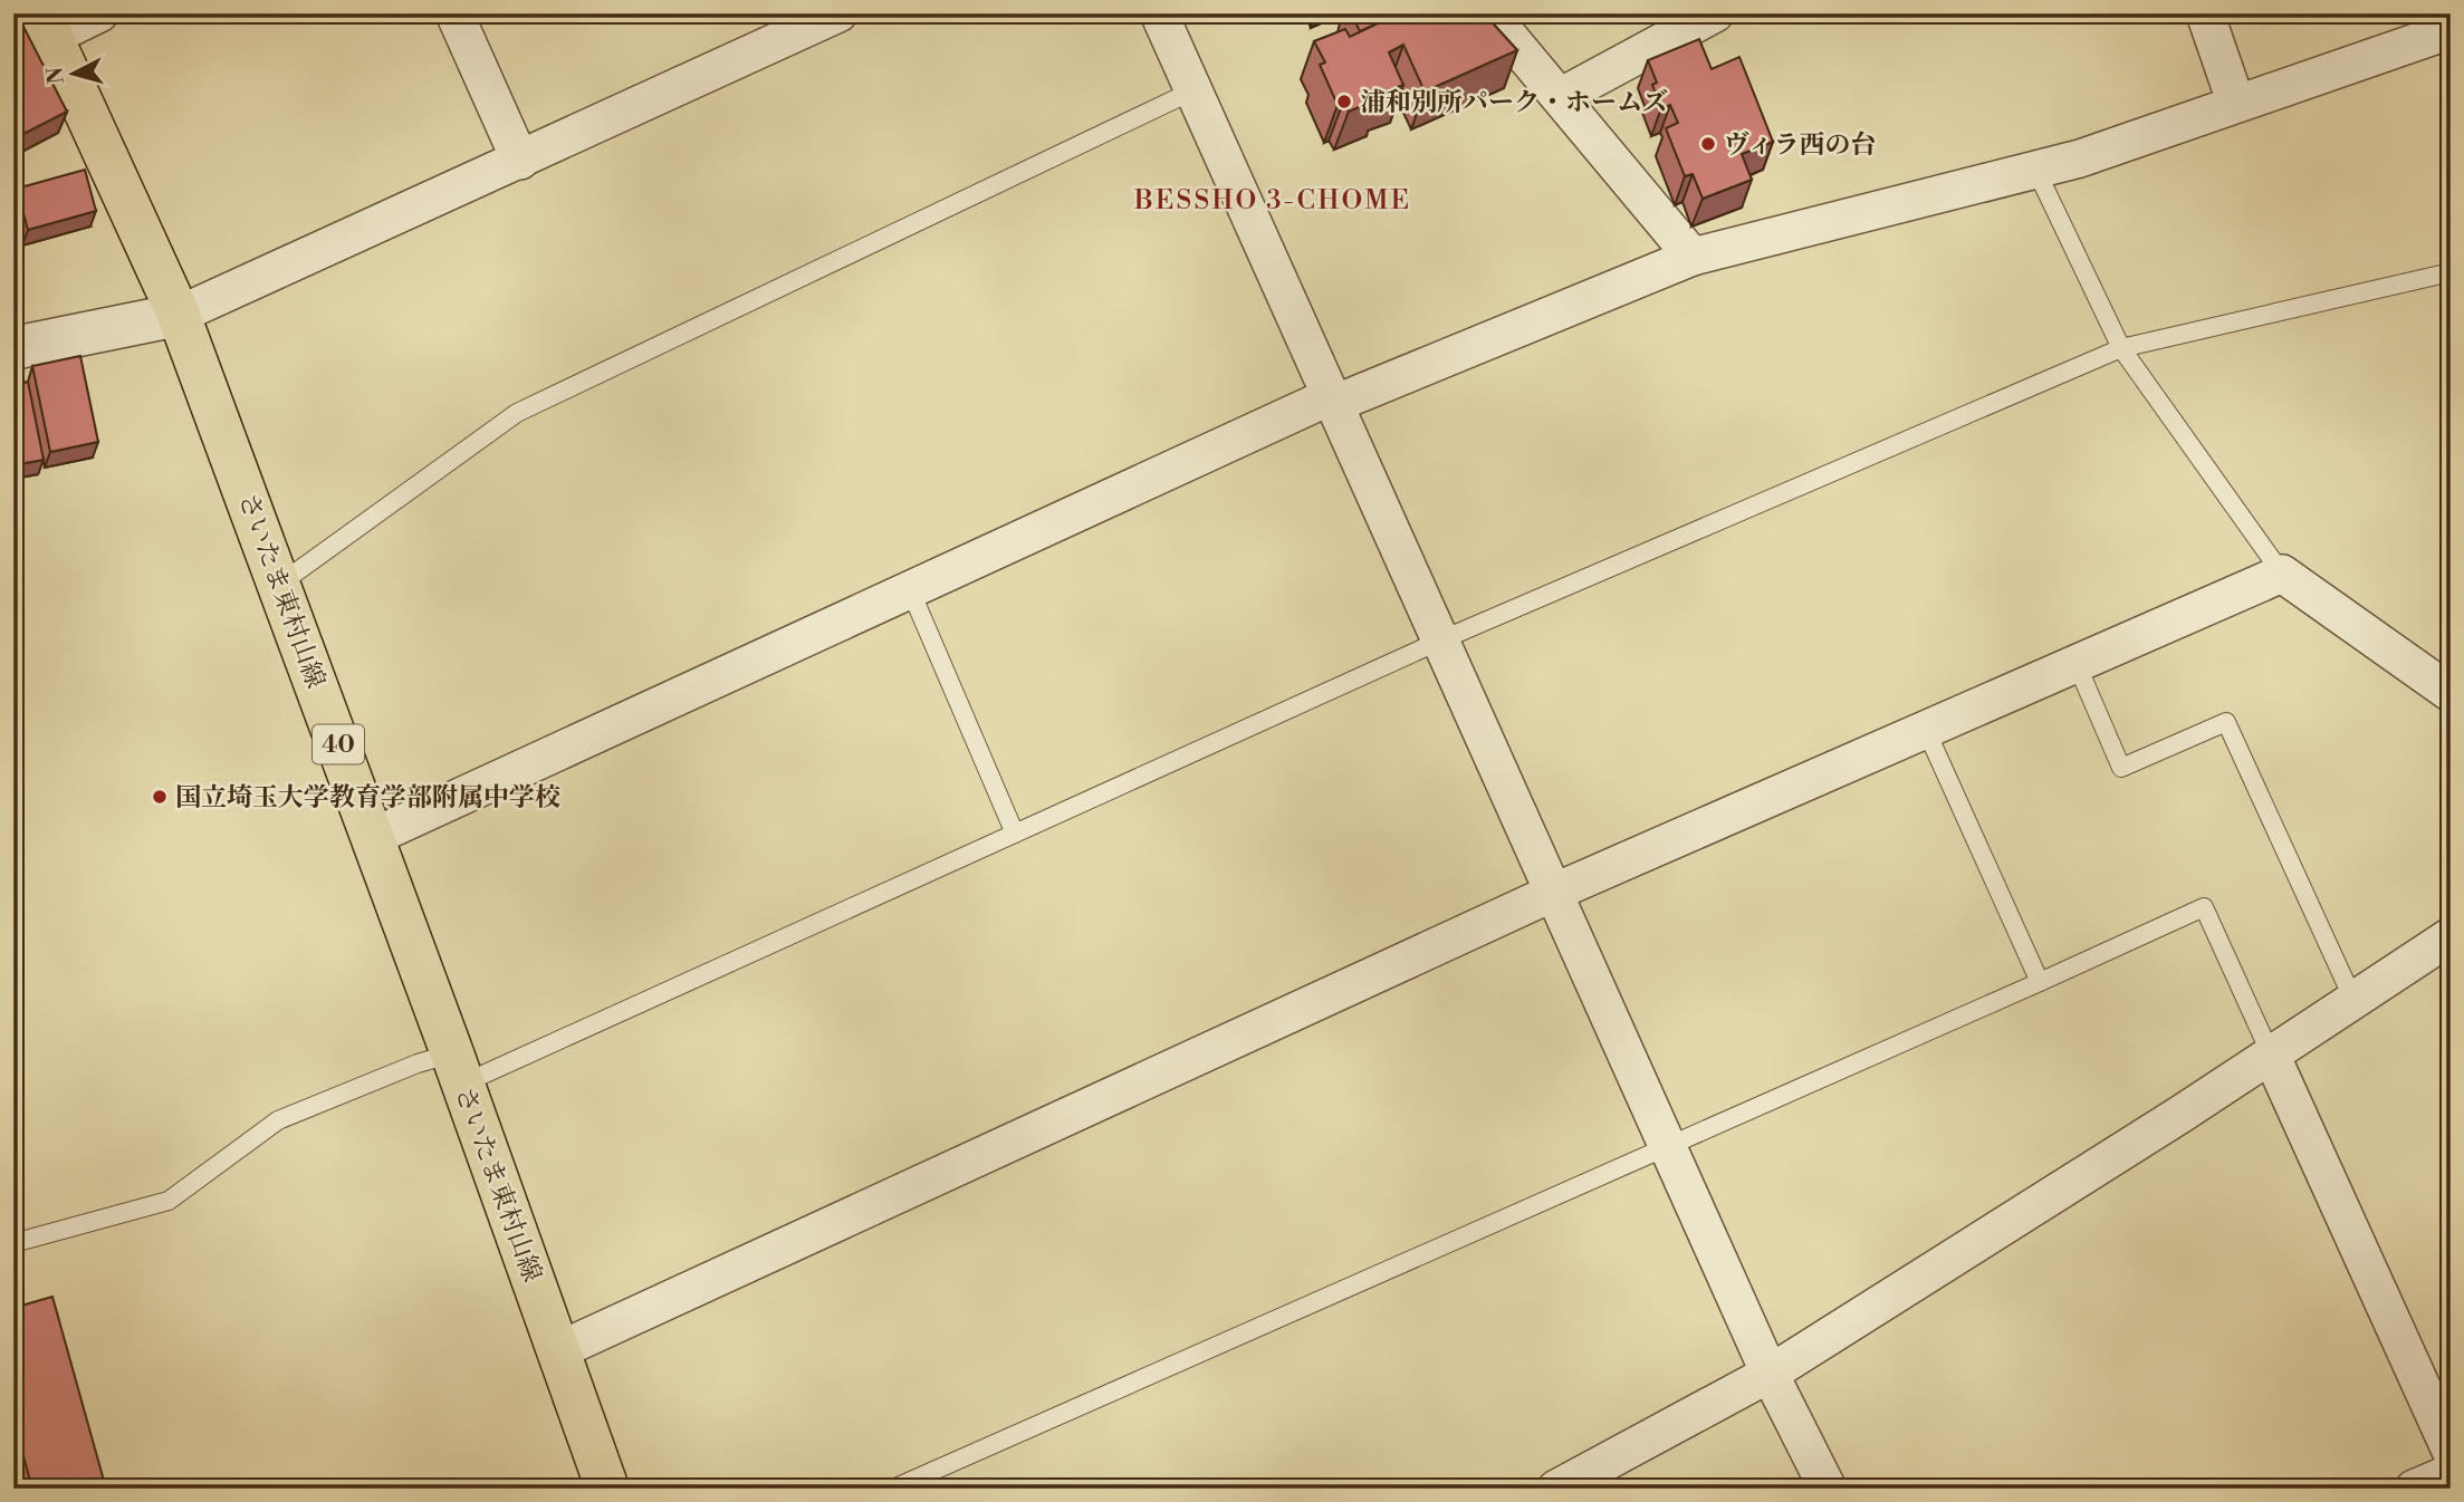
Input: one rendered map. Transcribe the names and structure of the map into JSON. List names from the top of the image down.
{
  "streets": {
    "main road": ["さいたま東村山線", "40"]
  },
  "districts": ["BESSHO 3-CHOME"],
  "places": ["浦和別所パーク・ホームズ", "ヴィラ西の台", "国立埼玉大学教育学部附属中学校"],
  "north": "left"
}
